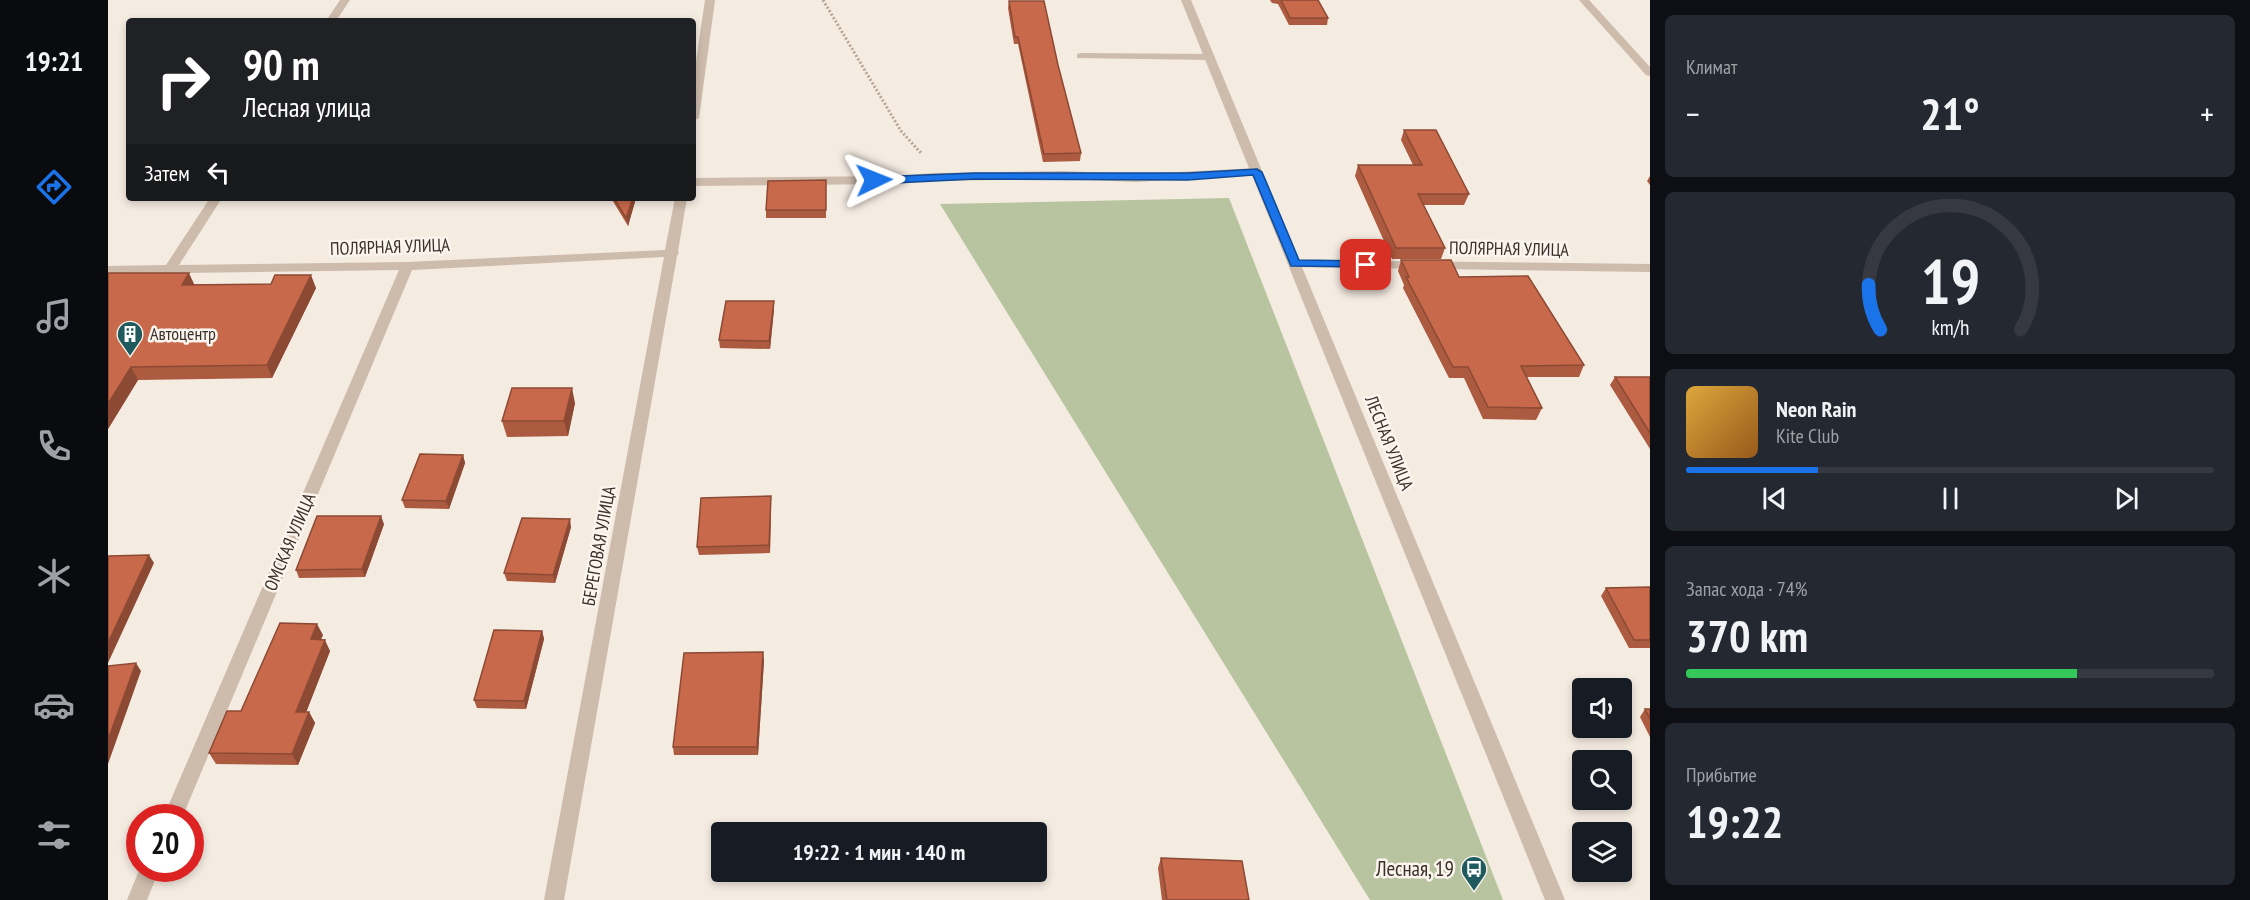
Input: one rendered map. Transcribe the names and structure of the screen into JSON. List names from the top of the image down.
{
  "streets": {
    "street": [
      "ПОЛЯРНАЯ УЛИЦА",
      "ЛЕСНАЯ УЛИЦА",
      "ОМСКАЯ УЛИЦА",
      "БЕРЕГОВАЯ УЛИЦА"
    ]
  },
  "crossings": [
    ["ПОЛЯРНАЯ УЛИЦА", "ЛЕСНАЯ УЛИЦА"],
    ["ПОЛЯРНАЯ УЛИЦА", "ОМСКАЯ УЛИЦА"],
    ["ПОЛЯРНАЯ УЛИЦА", "БЕРЕГОВАЯ УЛИЦА"]
  ],
  "places": {
    "building": ["Автоцентр"],
    "bus stop": ["Лесная, 19"]
  },
  "page": {
    "tabs": "19:21",
    "tile": [
      "Климат",
      ["Запас хода · 74%", "370 km"],
      ["Прибытие", "19:22"]
    ],
    "turn": ["90 m", "Лесная улица"],
    "heat": ["−", "21°", "+"],
    "then": "Затем",
    "song": ["Neon Rain", "Kite Club"],
    "limit": "20",
    "trip": "19:22 · 1 мин · 140 m",
    "gauge": ["19", "km/h"]
  }
}
